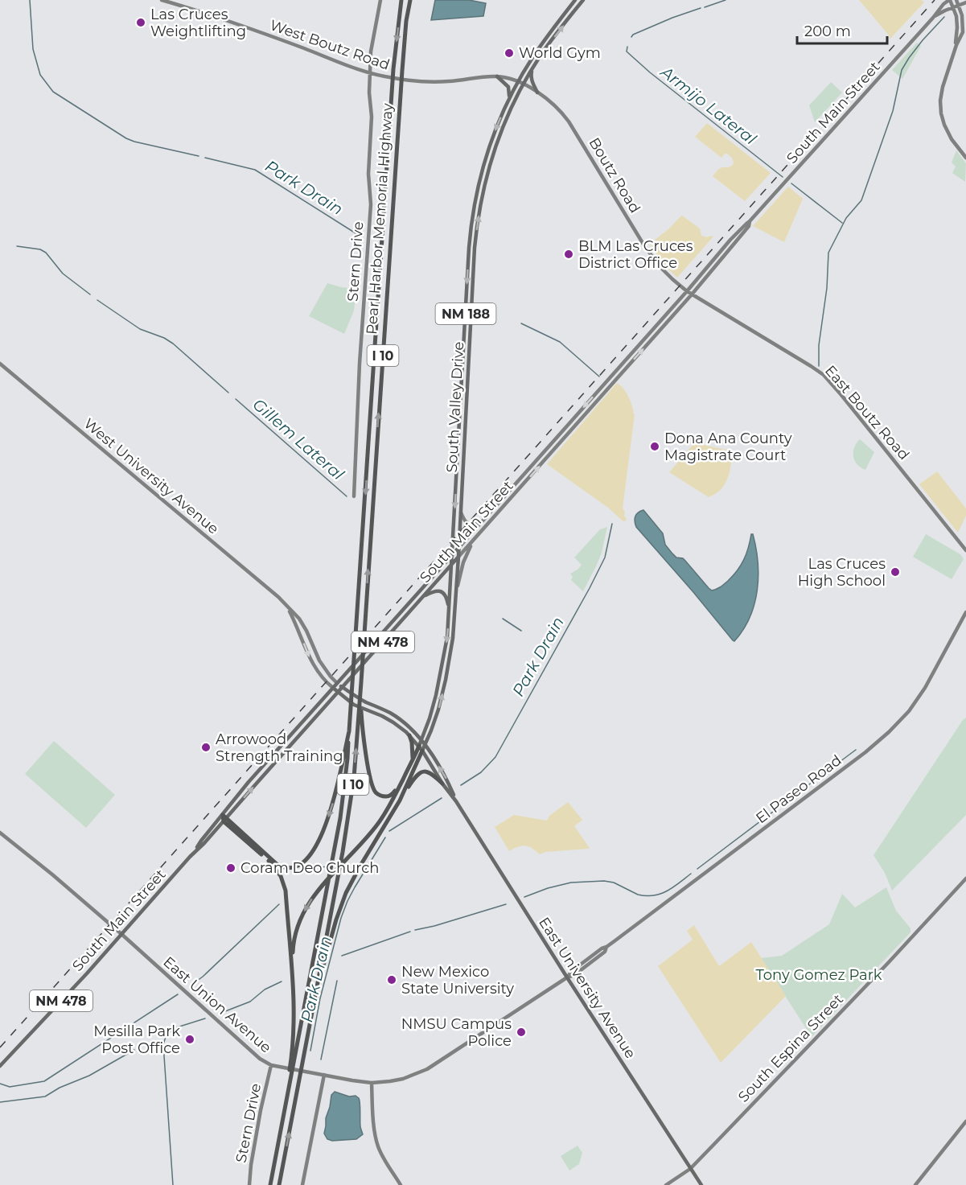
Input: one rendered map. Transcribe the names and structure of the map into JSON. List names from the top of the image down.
{
  "streets": {
    "highway": ["Pearl Harbor Memorial Highway", "I 10"],
    "main road": [
      "South Main Street",
      "NM 188",
      "South Valley Drive",
      "West University Avenue",
      "NM 478",
      "East University Avenue"
    ],
    "street": [
      "West Boutz Road",
      "Boutz Road",
      "Stern Drive",
      "East Boutz Road",
      "El Paseo Road",
      "East Union Avenue",
      "South Espina Street"
    ]
  },
  "crossings": [
    ["West Boutz Road", "Boutz Road"],
    ["West Boutz Road", "Stern Drive"],
    ["West Boutz Road", "South Valley Drive"],
    ["South Main Street", "South Valley Drive"],
    ["South Main Street", "East Boutz Road"],
    ["South Main Street", "West University Avenue"],
    ["South Main Street", "East University Avenue"],
    ["South Main Street", "East Union Avenue"],
    ["Boutz Road", "South Valley Drive"],
    ["Boutz Road", "East Boutz Road"],
    ["Pearl Harbor Memorial Highway", "I 10"],
    ["Stern Drive", "East Union Avenue"],
    ["South Valley Drive", "East University Avenue"],
    ["West University Avenue", "East University Avenue"],
    ["El Paseo Road", "East University Avenue"],
    ["El Paseo Road", "East Union Avenue"],
    ["East University Avenue", "East Union Avenue"],
    ["East University Avenue", "South Espina Street"]
  ],
  "water": ["Armijo Lateral", "Park Drain", "Gillem Lateral"],
  "parks": ["Tony Gomez Park"],
  "places": [
    "Las Cruces Weightlifting",
    "World Gym",
    "BLM Las Cruces District Office",
    "Dona Ana County Magistrate Court",
    "Las Cruces High School",
    "Arrowood Strength Training",
    "Coram Deo Church",
    "New Mexico State University",
    "NMSU Campus Police",
    "Mesilla Park Post Office"
  ],
  "scale_bar": "200 m"
}
